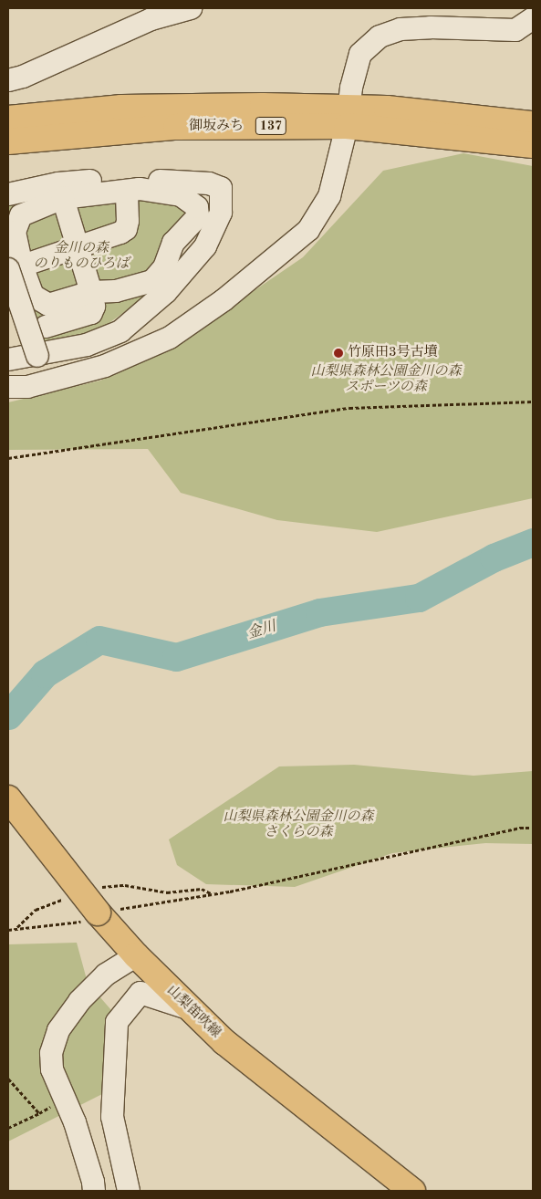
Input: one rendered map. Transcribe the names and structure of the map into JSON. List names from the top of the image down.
{
  "streets": {
    "main road": ["137", "御坂みち", "山梨笛吹線"]
  },
  "water": ["金川"],
  "parks": ["金川の森 のりものひろば", "山梨県森林公園金川の森 スポーツの森", "山梨県森林公園金川の森 さくらの森"],
  "places": ["竹原田3号古墳"]
}
